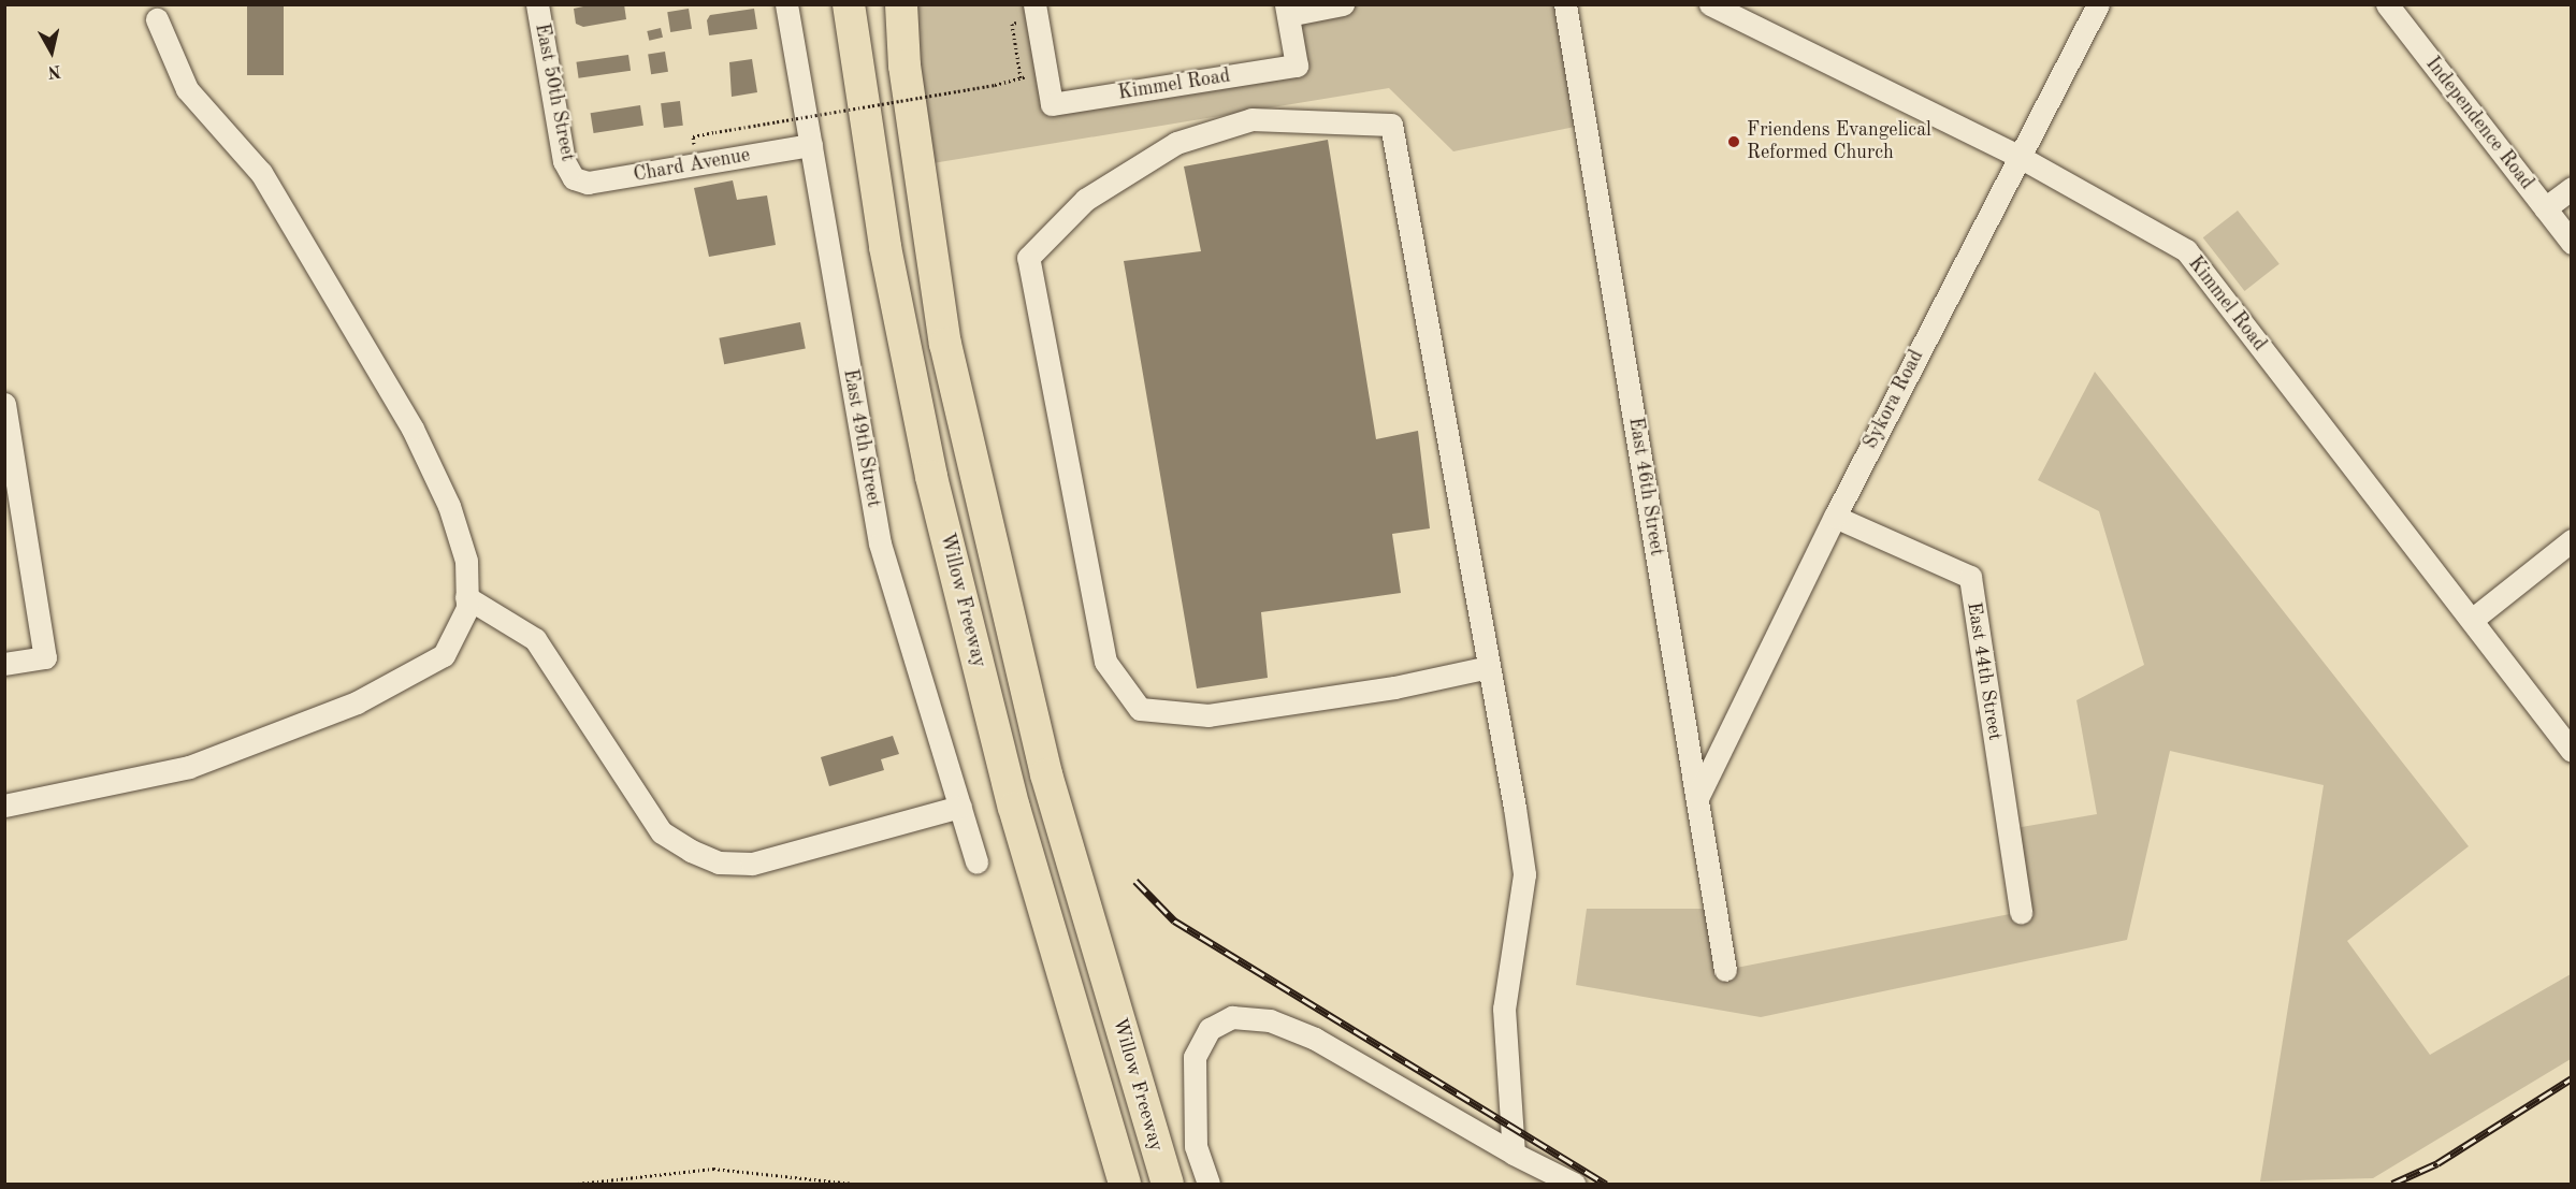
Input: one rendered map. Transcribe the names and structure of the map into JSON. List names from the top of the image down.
{
  "streets": {
    "highway": ["Willow Freeway"],
    "street": [
      "Kimmel Road",
      "East 50th Street",
      "Independence Road",
      "Chard Avenue",
      "Sykora Road",
      "East 49th Street",
      "East 46th Street",
      "East 44th Street"
    ]
  },
  "crossings": [
    ["Kimmel Road", "Sykora Road"],
    ["East 50th Street", "Chard Avenue"],
    ["Chard Avenue", "East 49th Street"],
    ["Sykora Road", "East 46th Street"],
    ["Sykora Road", "East 44th Street"]
  ],
  "places": ["Friendens Evangelical Reformed Church"],
  "north": "bottom"
}
